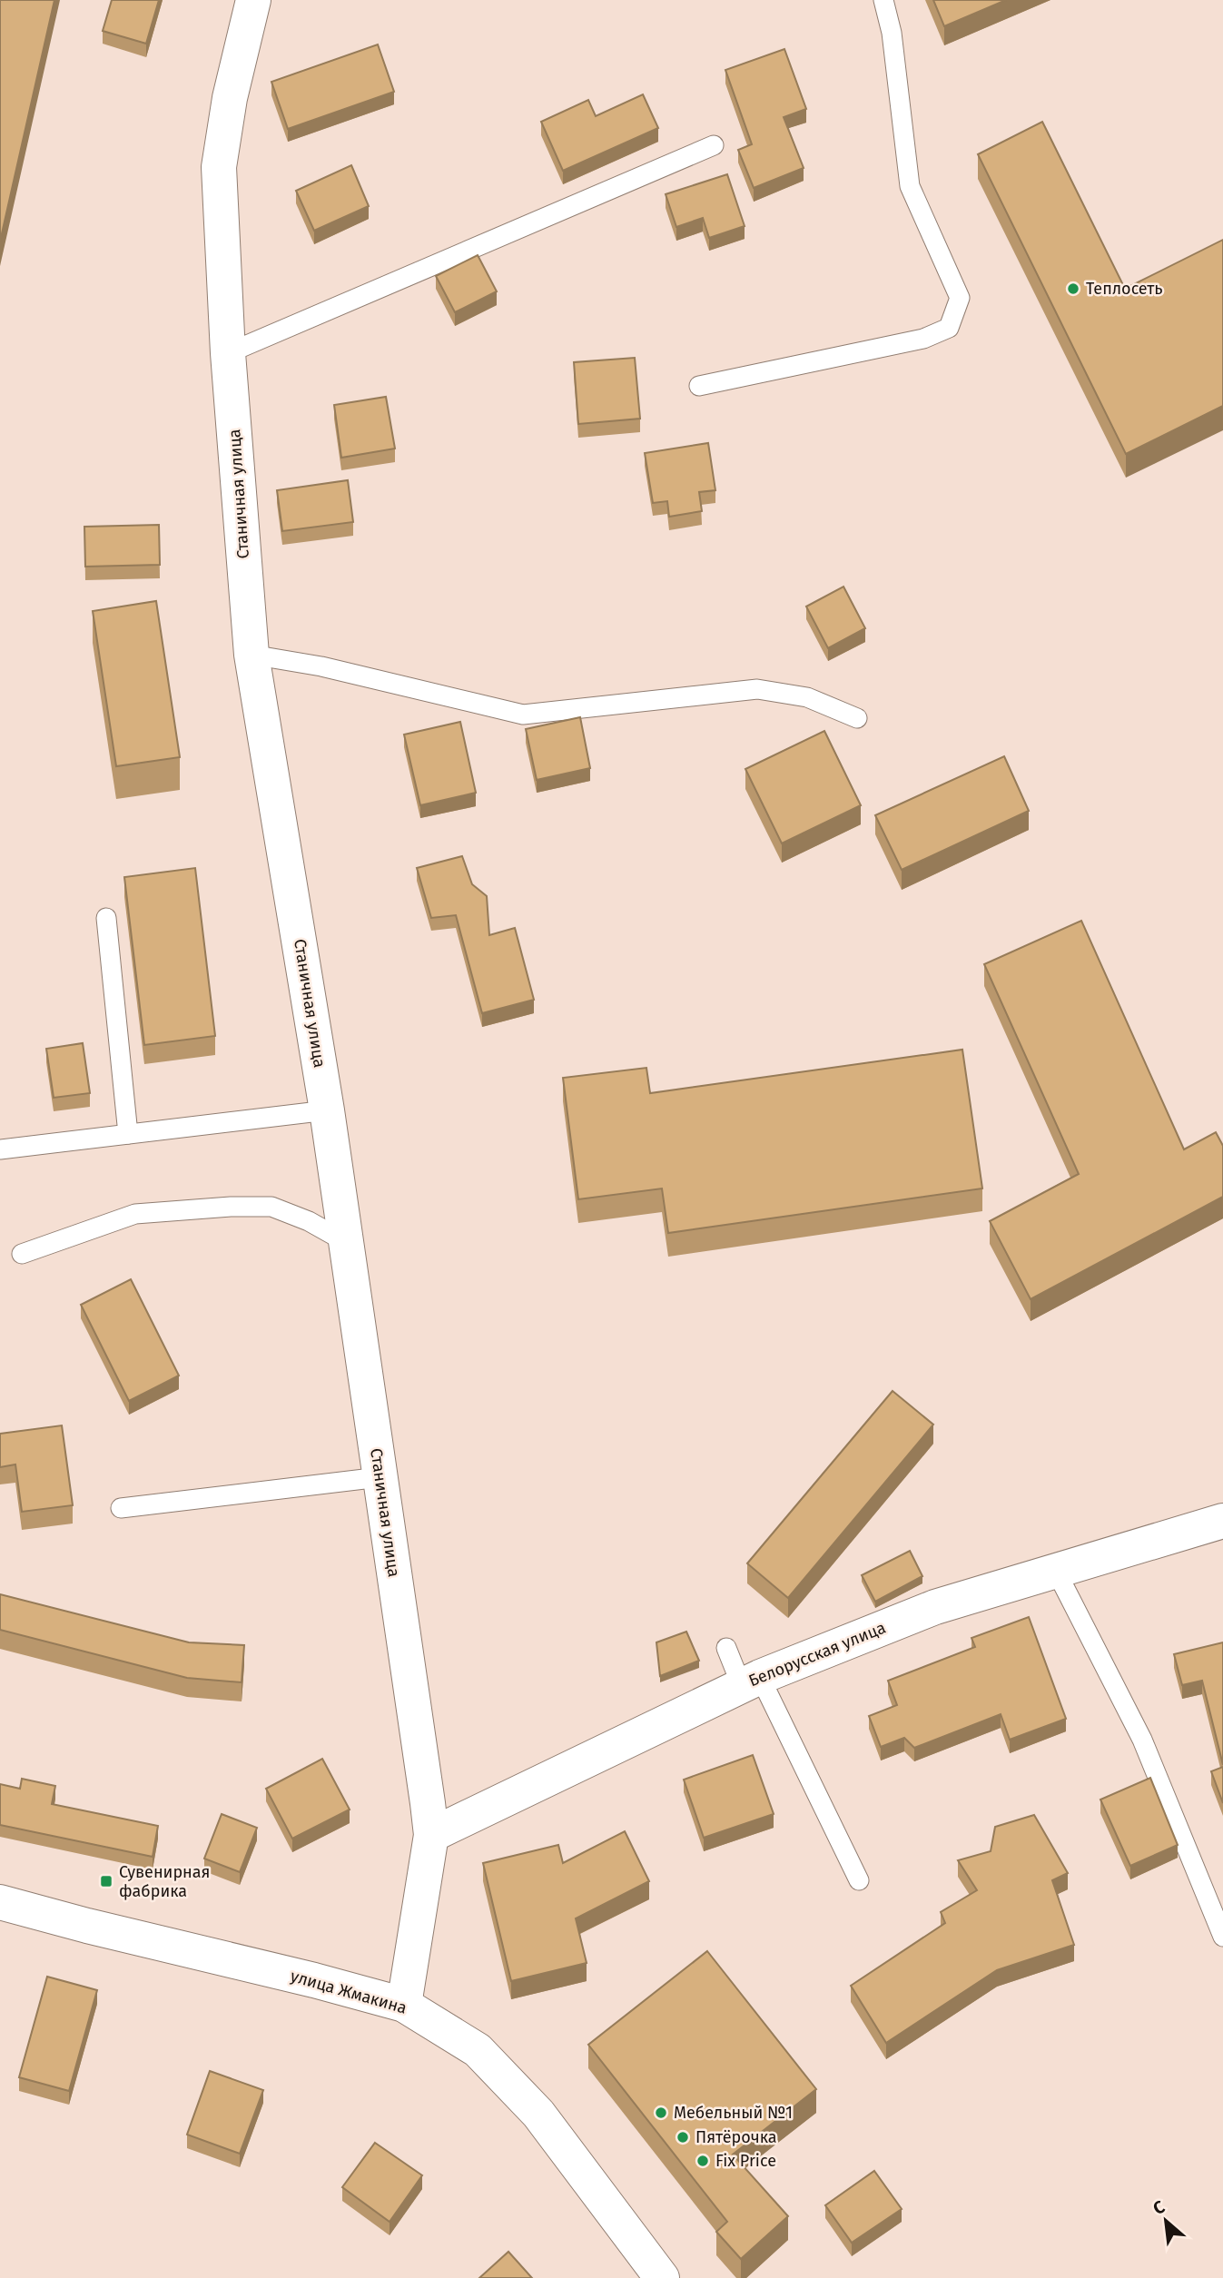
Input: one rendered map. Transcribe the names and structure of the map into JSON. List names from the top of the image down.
{
  "streets": {
    "street": ["Станичная улица", "Белорусская улица", "улица Жмакина"]
  },
  "crossings": [
    ["Станичная улица", "Белорусская улица"],
    ["Станичная улица", "улица Жмакина"]
  ],
  "places": {
    "other": [
      "Теплосеть",
      "Мебельный №1",
      "Пятёрочка",
      "Fix Price"
    ],
    "transit": ["Сувенирная фабрика"]
  },
  "north": "top left"
}
